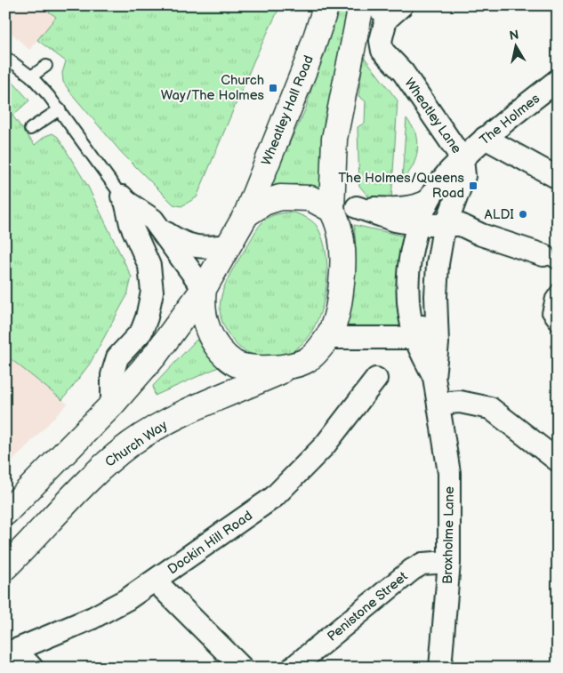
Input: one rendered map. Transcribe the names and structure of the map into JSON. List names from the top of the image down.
{
  "streets": {
    "highway": ["Wheatley Hall Road", "Church Way"],
    "street": [
      "Wheatley Lane",
      "The Holmes",
      "Broxholme Lane",
      "Dockin Hill Road",
      "Penistone Street"
    ]
  },
  "crossings": [
    ["Wheatley Hall Road", "Wheatley Lane"],
    ["Wheatley Hall Road", "Church Way"],
    ["Wheatley Lane", "The Holmes"],
    ["The Holmes", "Broxholme Lane"],
    ["Broxholme Lane", "Penistone Street"]
  ],
  "places": {
    "transit": ["Church Way/The Holmes", "The Holmes/Queens Road"],
    "other": ["ALDI"]
  },
  "north": "top"
}
